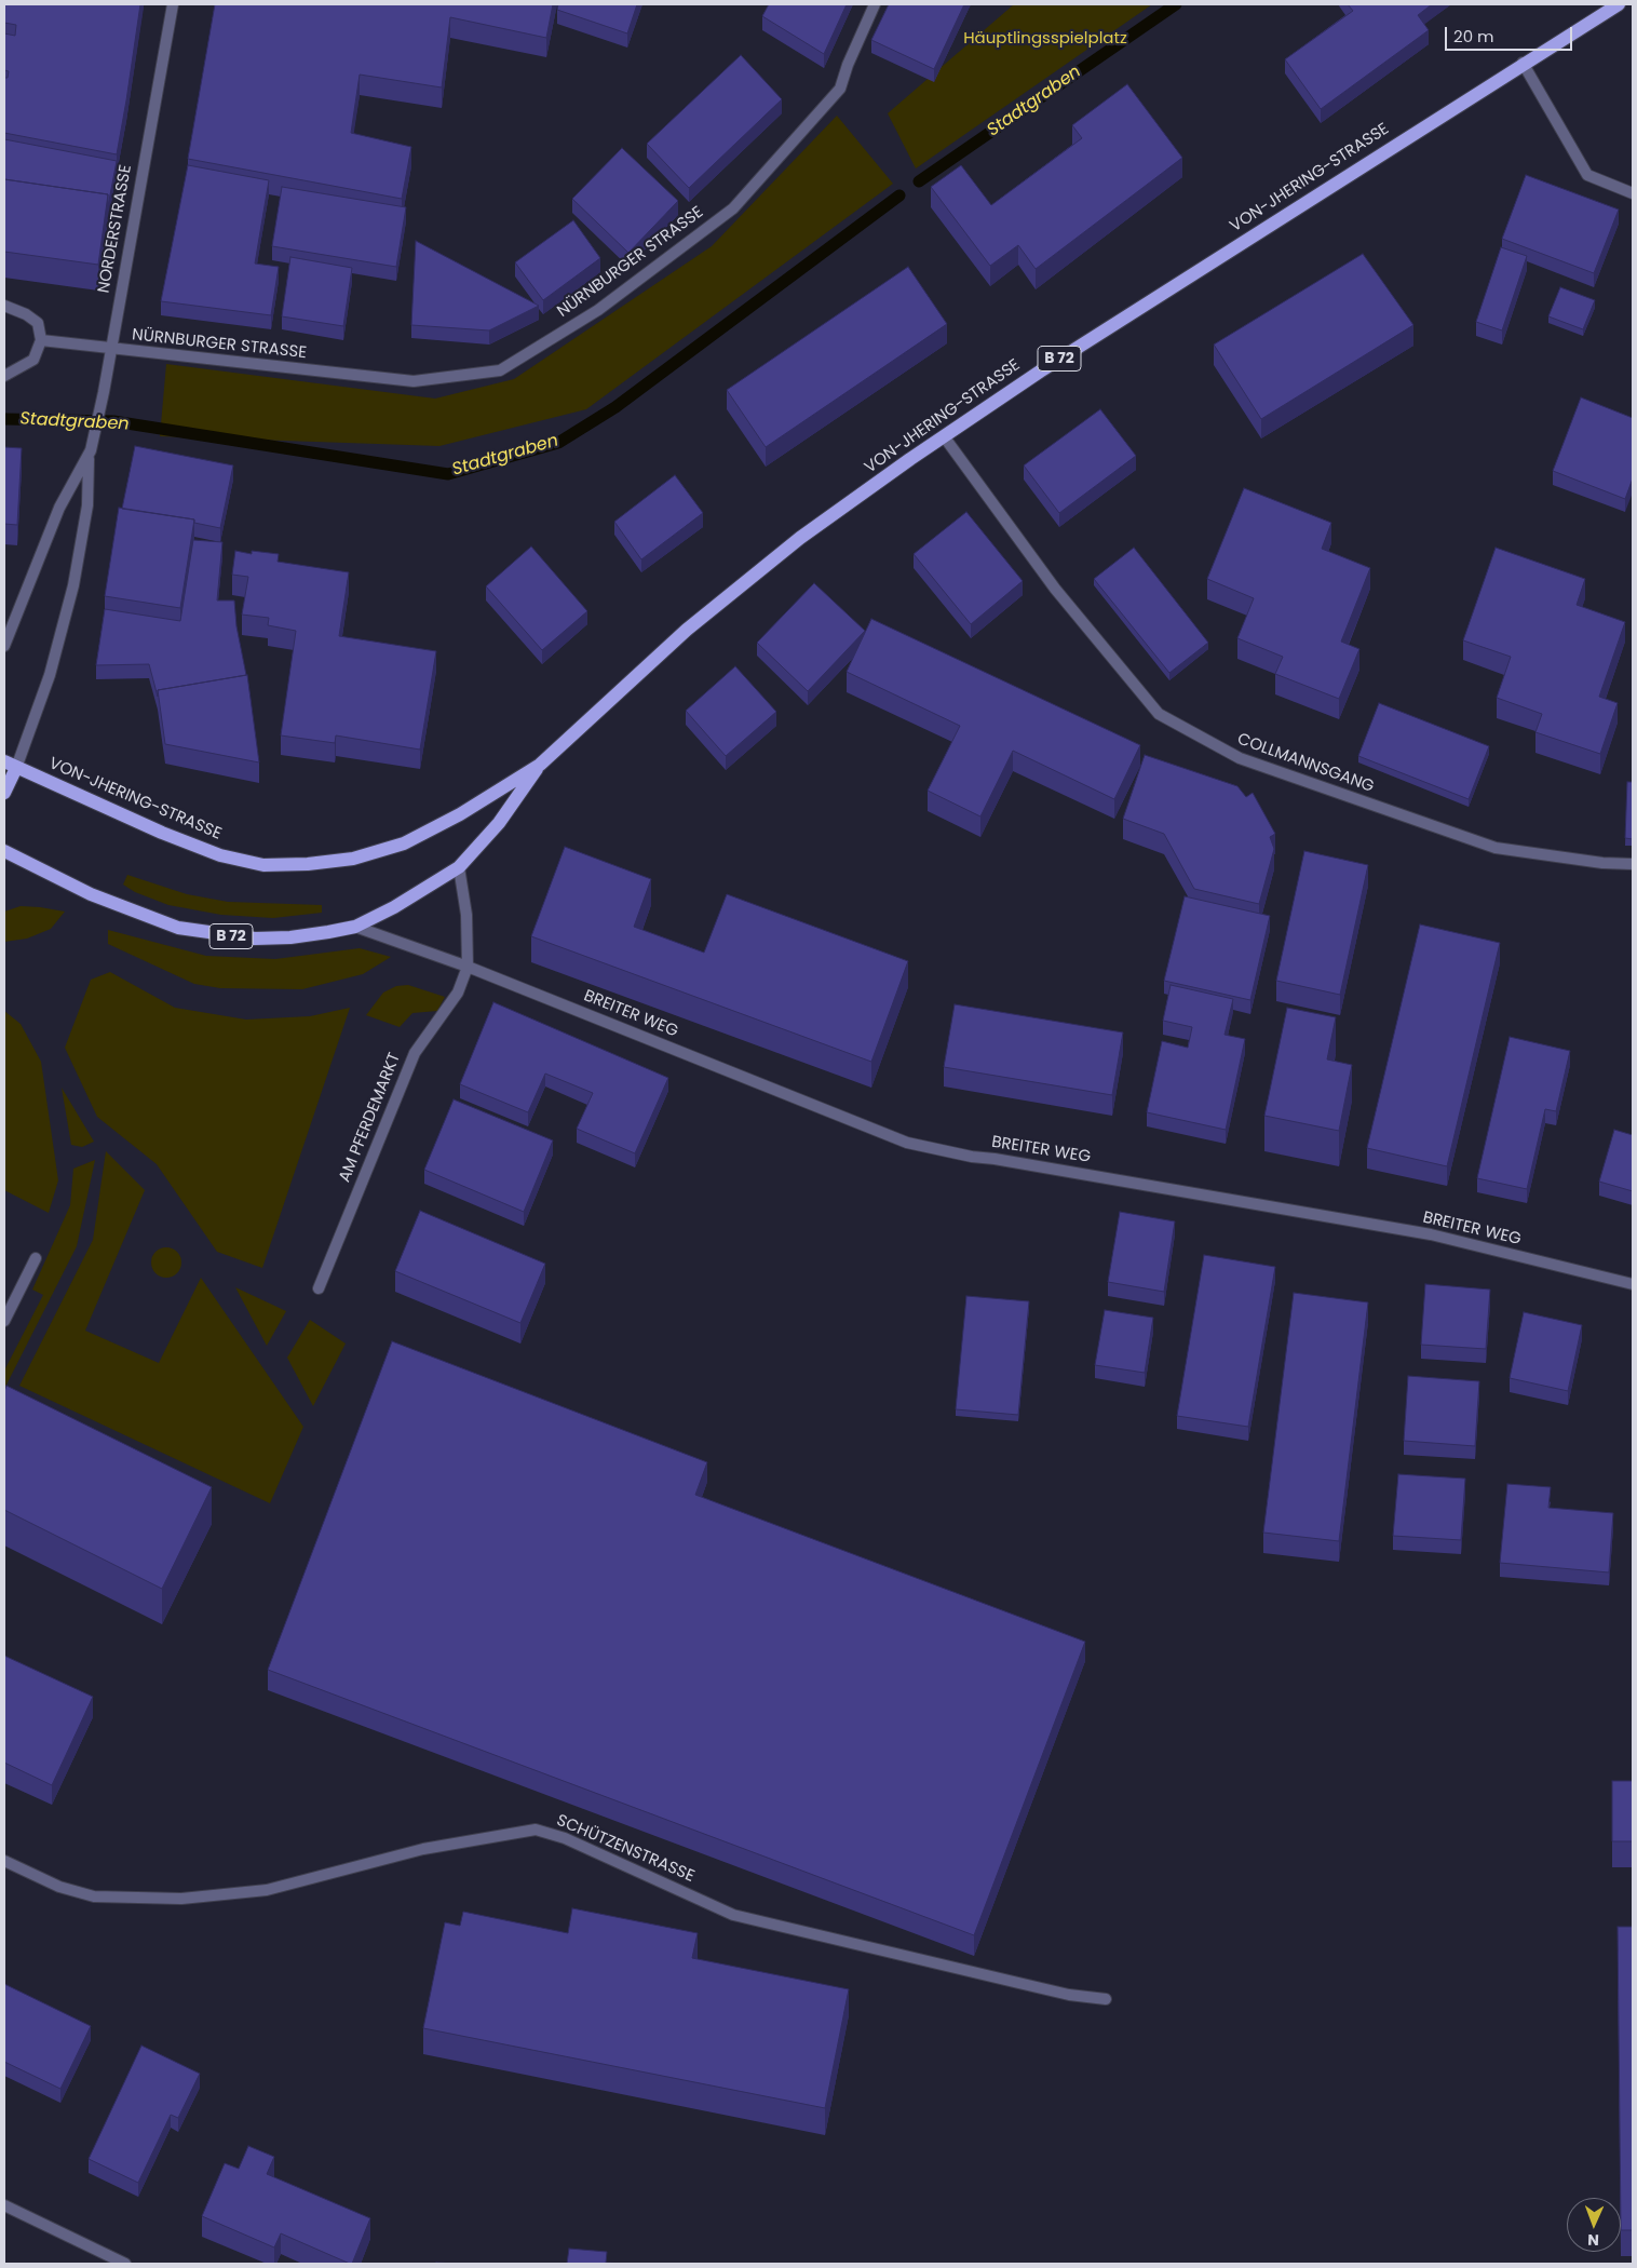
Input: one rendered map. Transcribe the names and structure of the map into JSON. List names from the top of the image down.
{
  "streets": {
    "main road": ["VON-JHERING-STRASSE", "B 72"],
    "street": [
      "NORDERSTRASSE",
      "NÜRNBURGER STRASSE",
      "COLLMANNSGANG",
      "BREITER WEG",
      "AM PFERDEMARKT",
      "SCHÜTZENSTRASSE"
    ]
  },
  "crossings": [
    ["VON-JHERING-STRASSE", "NORDERSTRASSE"],
    ["VON-JHERING-STRASSE", "COLLMANNSGANG"],
    ["VON-JHERING-STRASSE", "BREITER WEG"],
    ["NORDERSTRASSE", "NÜRNBURGER STRASSE"],
    ["BREITER WEG", "AM PFERDEMARKT"]
  ],
  "water": ["Stadtgraben"],
  "parks": ["Häuptlingsspielplatz"],
  "scale_bar": "20 m",
  "north": "bottom"
}
